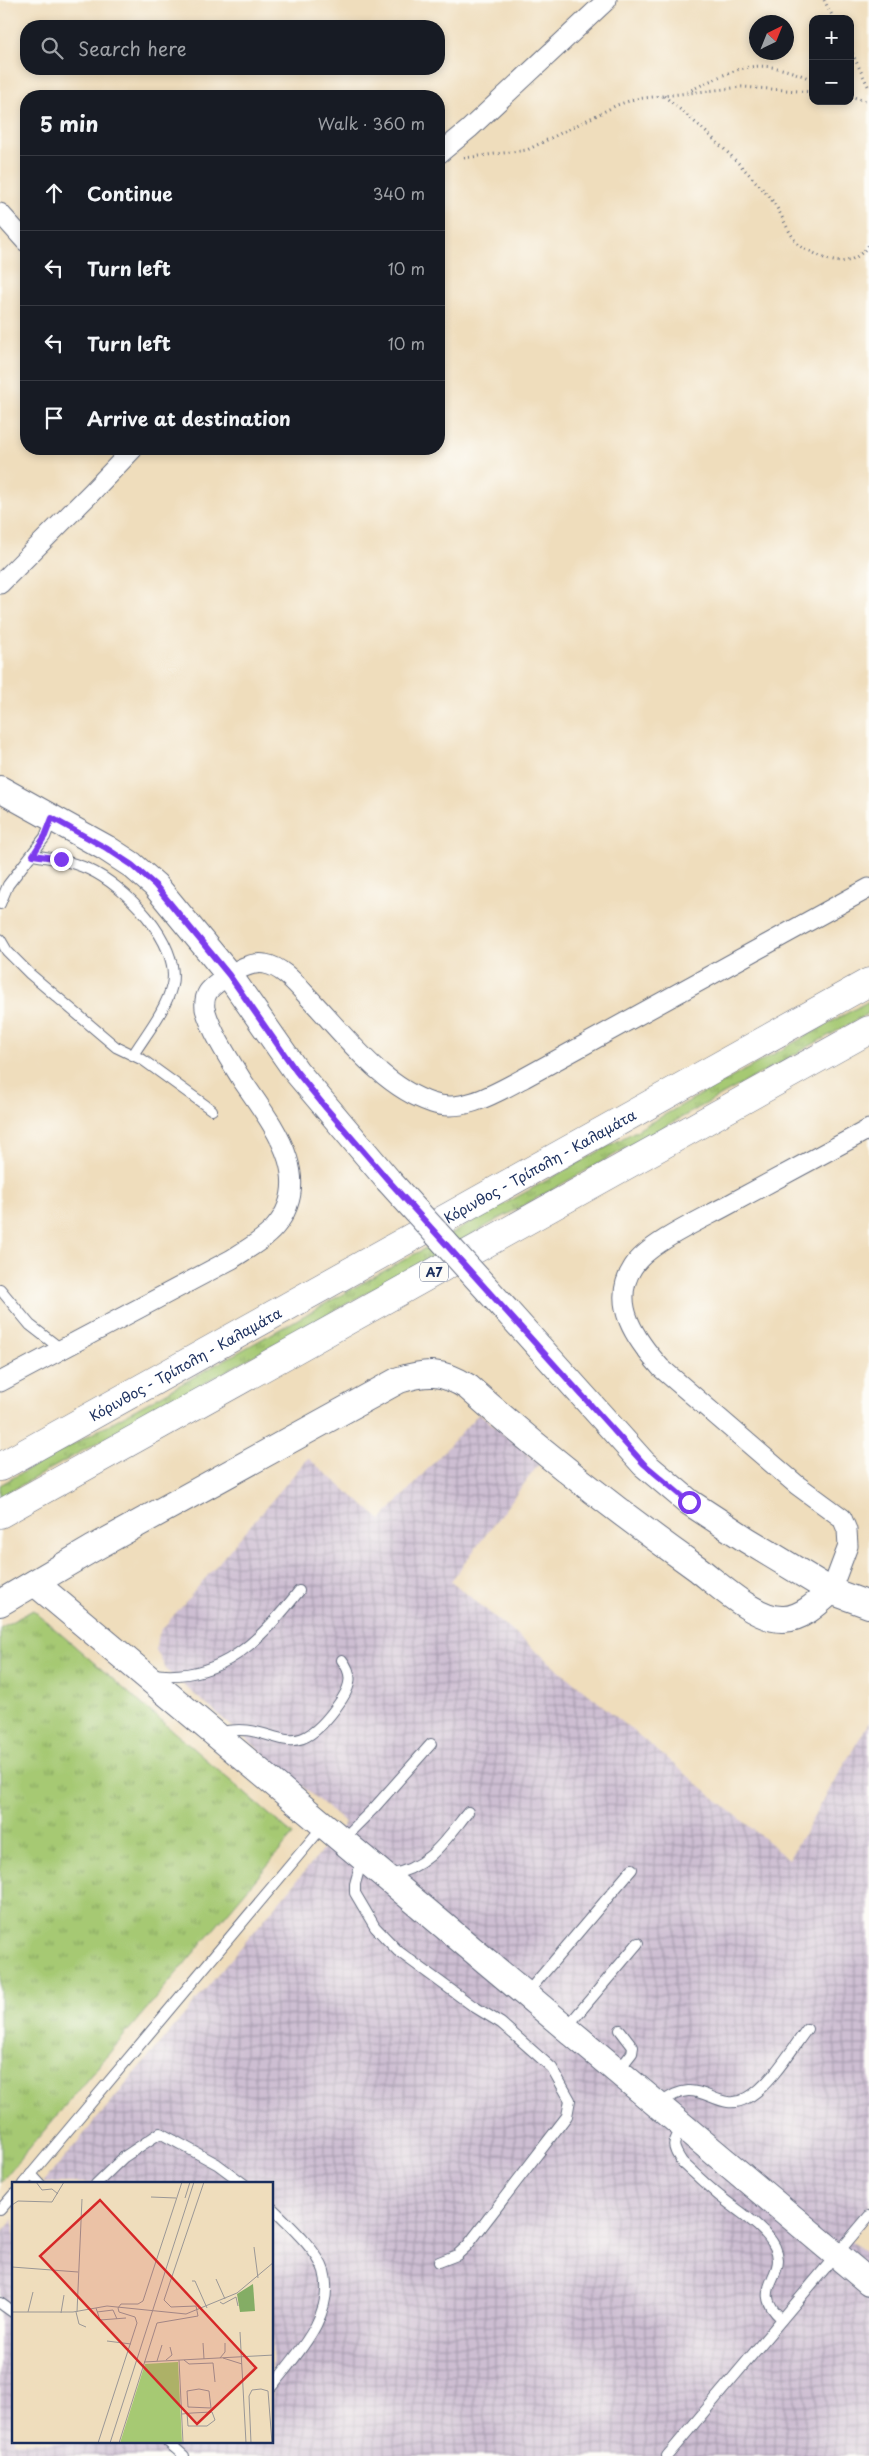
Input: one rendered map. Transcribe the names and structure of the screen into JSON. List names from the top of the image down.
{
  "streets": {
    "highway": ["Κόρινθος - Τρίπολη - Καλαμάτα", "Α7"]
  },
  "north": "top right",
  "page": {
    "map_buttons": ["+", "−"],
    "search": "Search here",
    "heading": ["5 min", "Walk · 360 m"],
    "list": [
      ["Continue", "340 m"],
      ["Turn left", "10 m"],
      ["Turn left", "10 m"],
      "Arrive at destination"
    ]
  }
}
